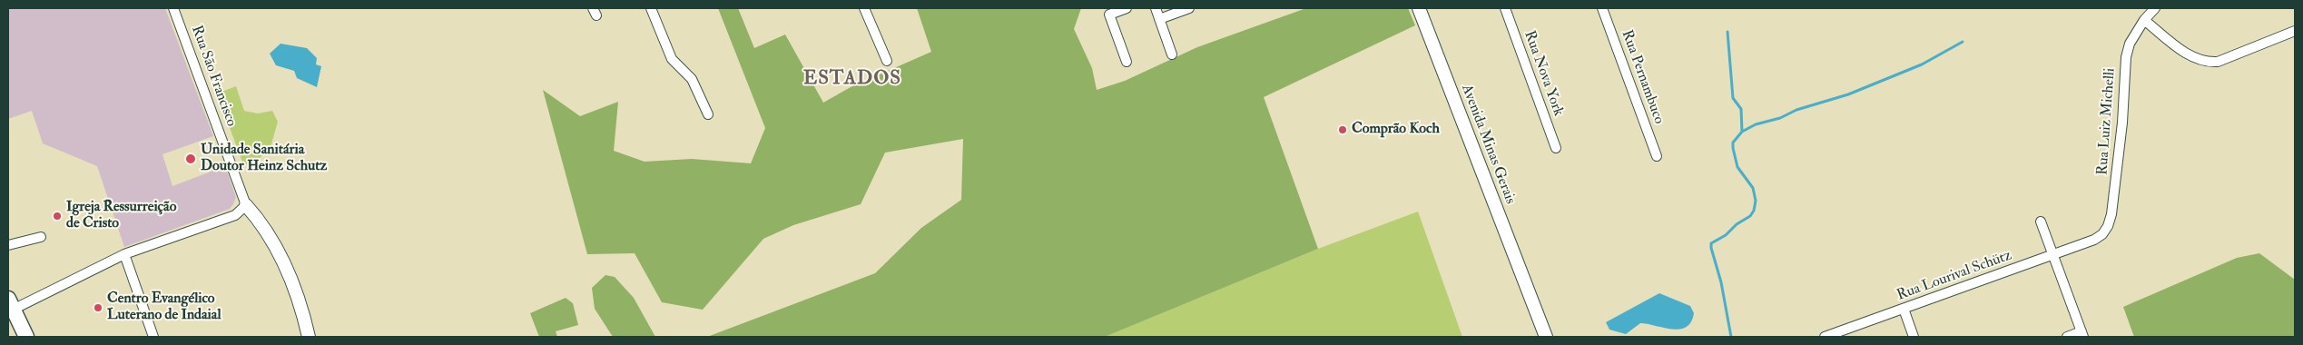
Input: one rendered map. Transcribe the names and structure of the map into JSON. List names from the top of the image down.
{
  "streets": {
    "street": [
      "Rua Nova York",
      "Rua São Francisco",
      "Rua Pernambuco",
      "Rua Luiz Michelli",
      "Avenida Minas Gerais",
      "Rua Lourival Schütz"
    ]
  },
  "crossings": [
    ["Rua Luiz Michelli", "Rua Lourival Schütz"]
  ],
  "districts": ["ESTADOS"],
  "places": [
    "Comprão Koch",
    "Unidade Sanitária Doutor Heinz Schutz",
    "Igreja Ressurreição de Cristo",
    "Centro Evangélico Luterano de Indaial"
  ]
}
